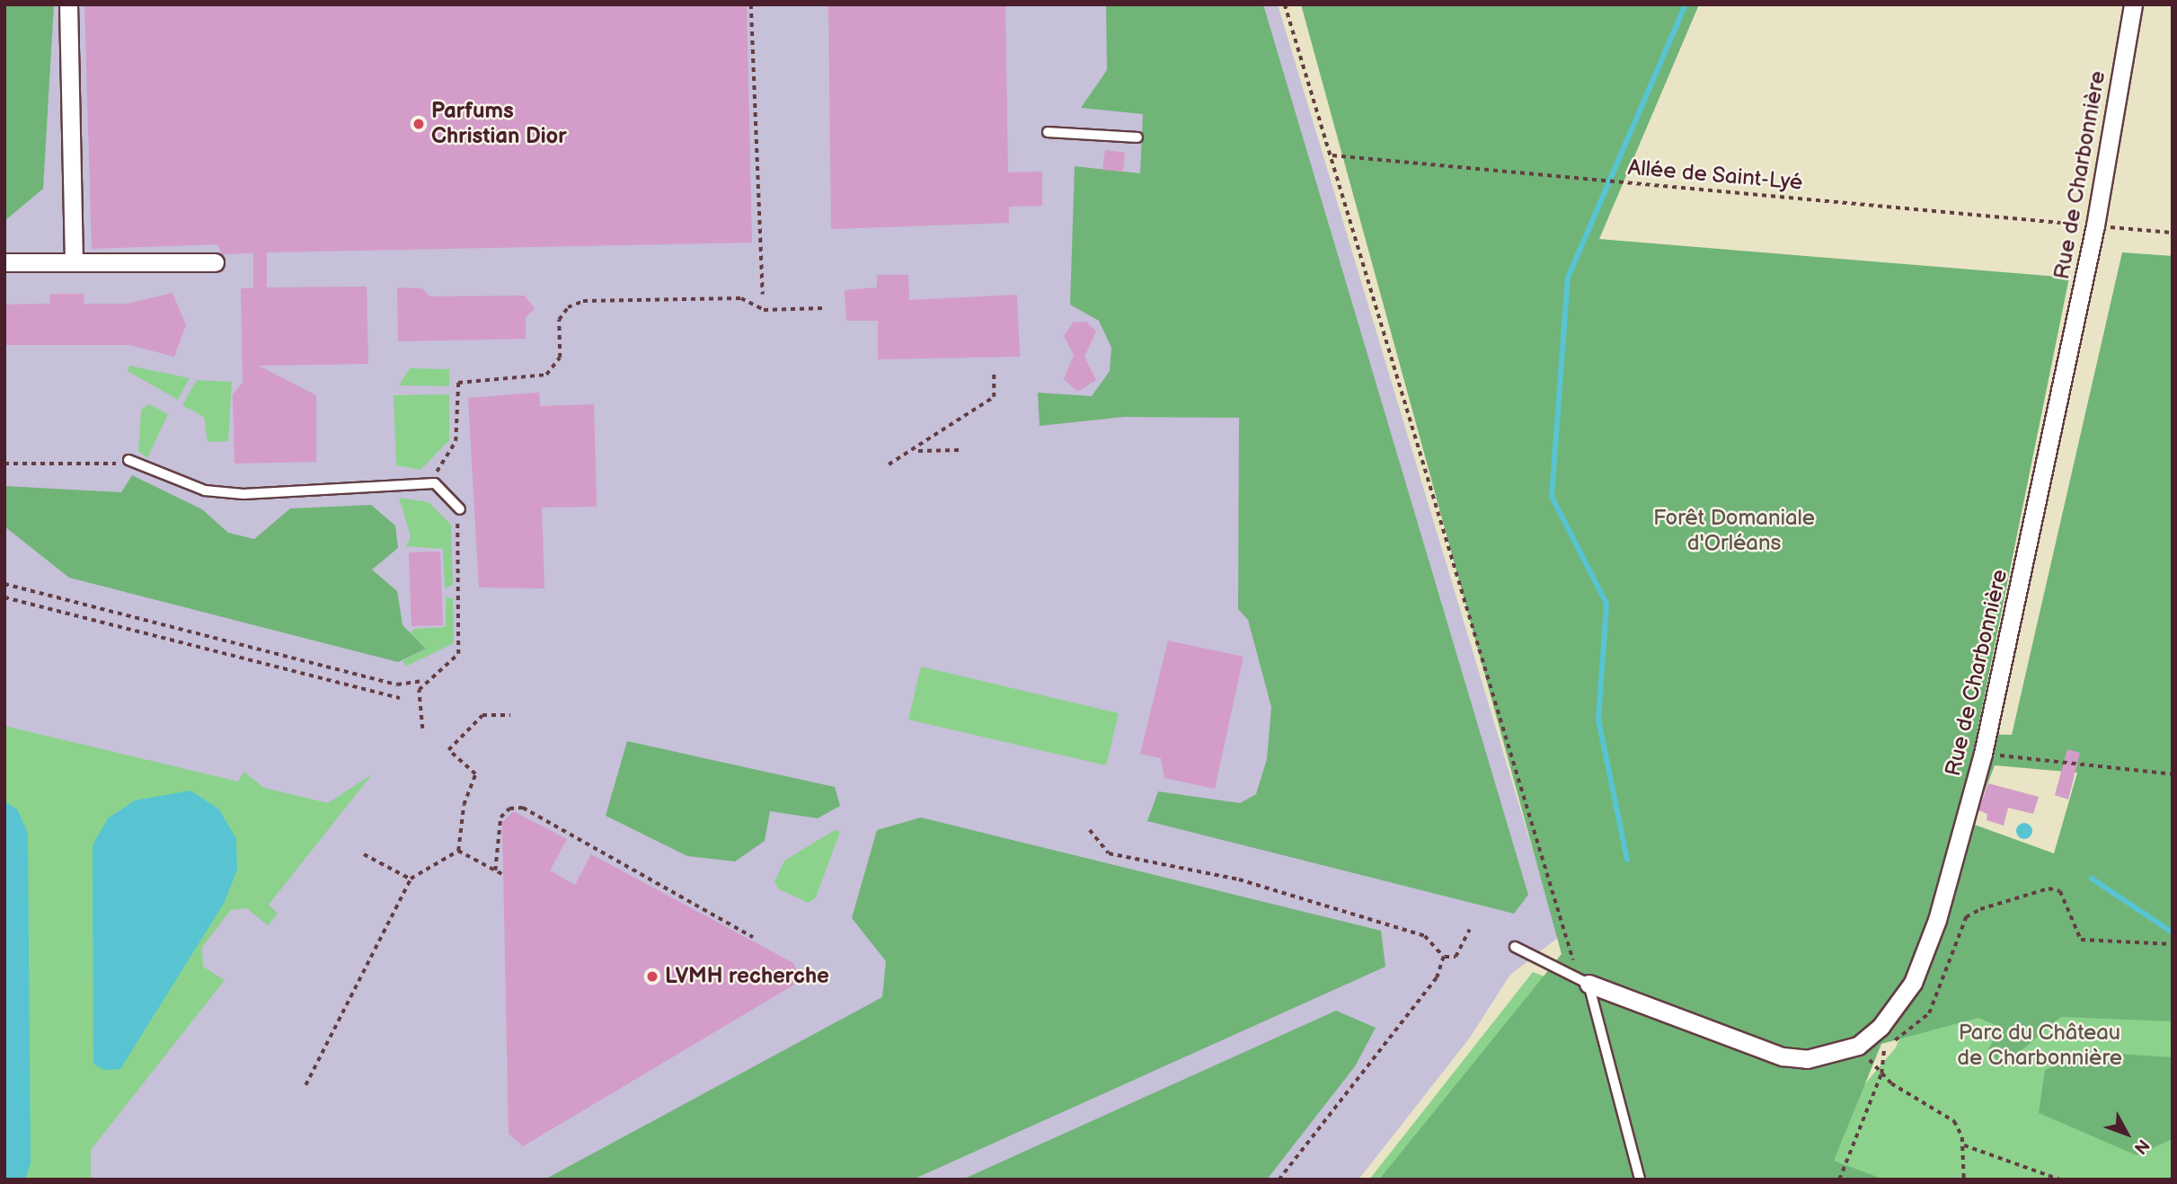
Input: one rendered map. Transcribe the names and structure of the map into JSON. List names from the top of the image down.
{
  "streets": {
    "street": ["Rue de Charbonnière"],
    "path": ["Allée de Saint-Lyé"]
  },
  "crossings": [
    ["Allée de Saint-Lyé", "Rue de Charbonnière"]
  ],
  "parks": ["Forêt Domaniale d'Orléans", "Parc du Château de Charbonnière"],
  "places": ["Parfums Christian Dior", "LVMH recherche"],
  "north": "bottom right"
}
